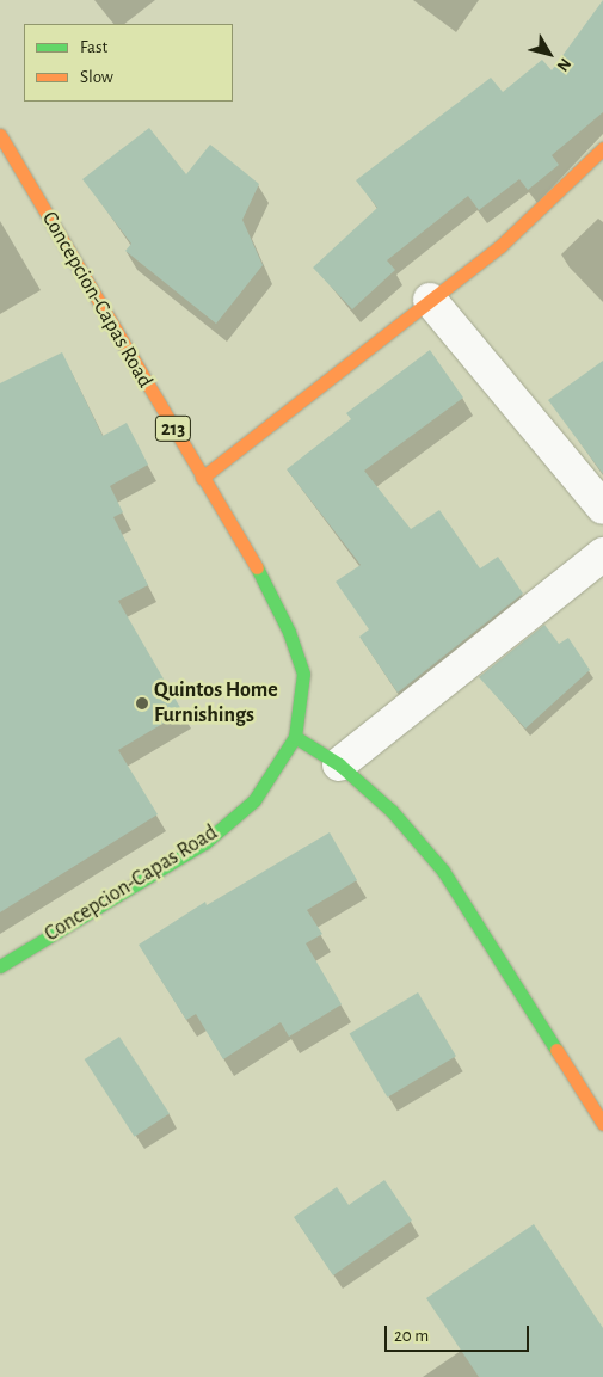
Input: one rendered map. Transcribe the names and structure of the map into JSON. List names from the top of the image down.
{
  "streets": {
    "main road": ["Concepcion-Capas Road", "213"]
  },
  "places": ["Quintos Home Furnishings"],
  "legend": ["Fast", "Slow"],
  "scale_bar": "20 m",
  "north": "bottom right"
}
